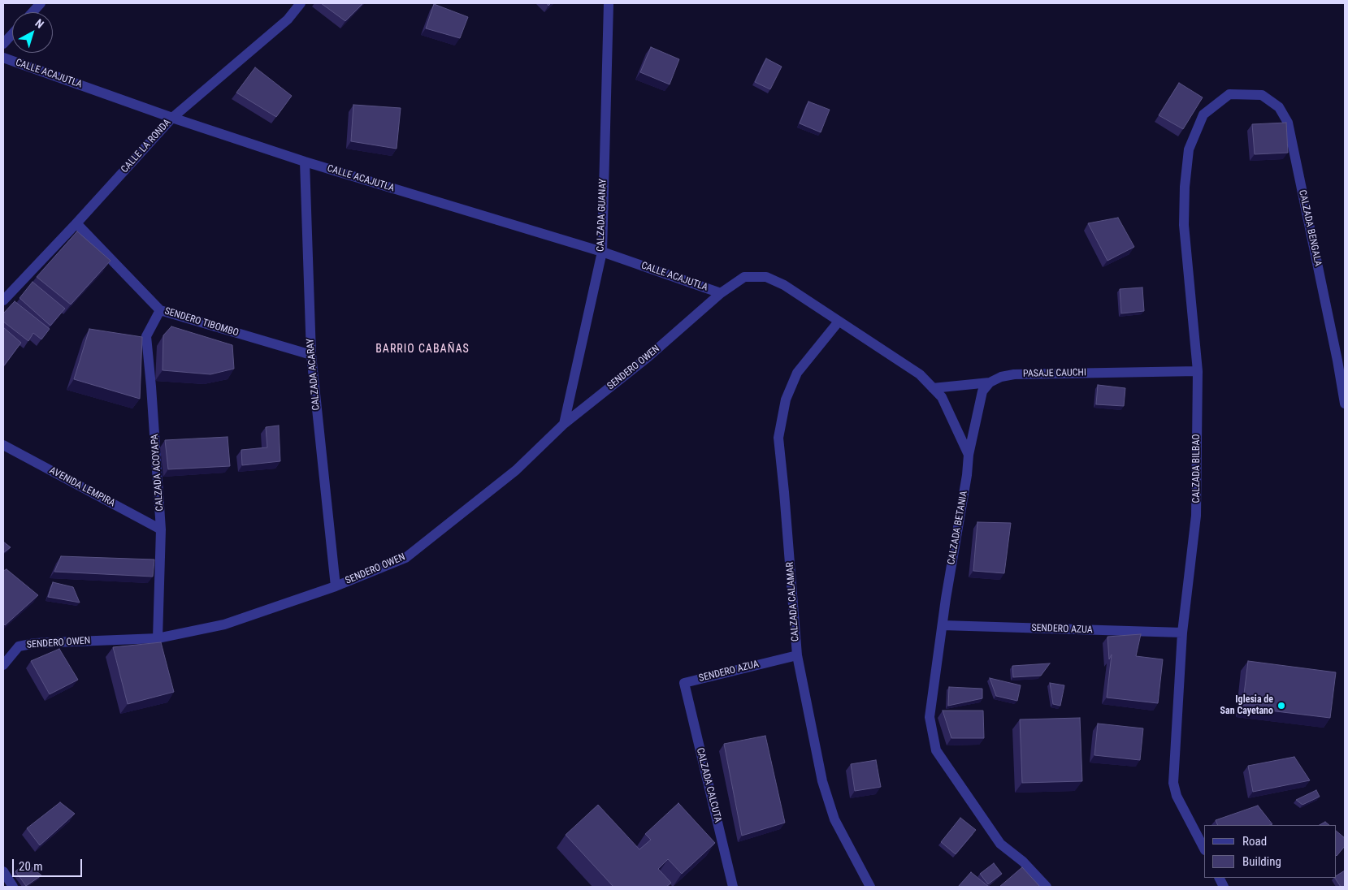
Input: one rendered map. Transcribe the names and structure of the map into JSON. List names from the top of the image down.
{
  "streets": {
    "street": [
      "CALLE ACAJUTLA",
      "CALLE LA RONDA",
      "CALZADA GUANAY",
      "CALZADA BENGALA",
      "SENDERO TIBOMBO",
      "SENDERO OWEN",
      "PASAJE CAUCHI",
      "CALZADA ACARAY",
      "CALZADA BILBAO",
      "CALZADA ACOYAPA",
      "AVENIDA LEMPIRA",
      "CALZADA BETANIA",
      "CALZADA CALAMAR",
      "SENDERO AZUA",
      "CALZADA CALCUTA"
    ]
  },
  "crossings": [
    ["CALLE ACAJUTLA", "CALLE LA RONDA"],
    ["CALLE ACAJUTLA", "CALZADA GUANAY"],
    ["CALLE ACAJUTLA", "SENDERO OWEN"],
    ["CALLE ACAJUTLA", "CALZADA ACARAY"],
    ["CALLE ACAJUTLA", "CALZADA BETANIA"],
    ["CALLE LA RONDA", "SENDERO TIBOMBO"],
    ["CALZADA GUANAY", "SENDERO OWEN"],
    ["CALZADA BENGALA", "CALZADA BILBAO"],
    ["SENDERO TIBOMBO", "CALZADA ACARAY"],
    ["SENDERO TIBOMBO", "CALZADA ACOYAPA"],
    ["SENDERO OWEN", "CALZADA ACARAY"],
    ["SENDERO OWEN", "CALZADA ACOYAPA"],
    ["SENDERO OWEN", "CALZADA BETANIA"],
    ["PASAJE CAUCHI", "CALZADA BILBAO"],
    ["PASAJE CAUCHI", "CALZADA BETANIA"],
    ["CALZADA BILBAO", "SENDERO AZUA"],
    ["CALZADA ACOYAPA", "AVENIDA LEMPIRA"],
    ["CALZADA BETANIA", "CALZADA CALAMAR"],
    ["CALZADA BETANIA", "SENDERO AZUA"],
    ["CALZADA CALAMAR", "SENDERO AZUA"],
    ["SENDERO AZUA", "CALZADA CALCUTA"]
  ],
  "districts": ["BARRIO CABAÑAS"],
  "places": ["Iglesia de San Cayetano"],
  "legend": ["Road", "Building"],
  "scale_bar": "20 m",
  "north": "top right"
}
